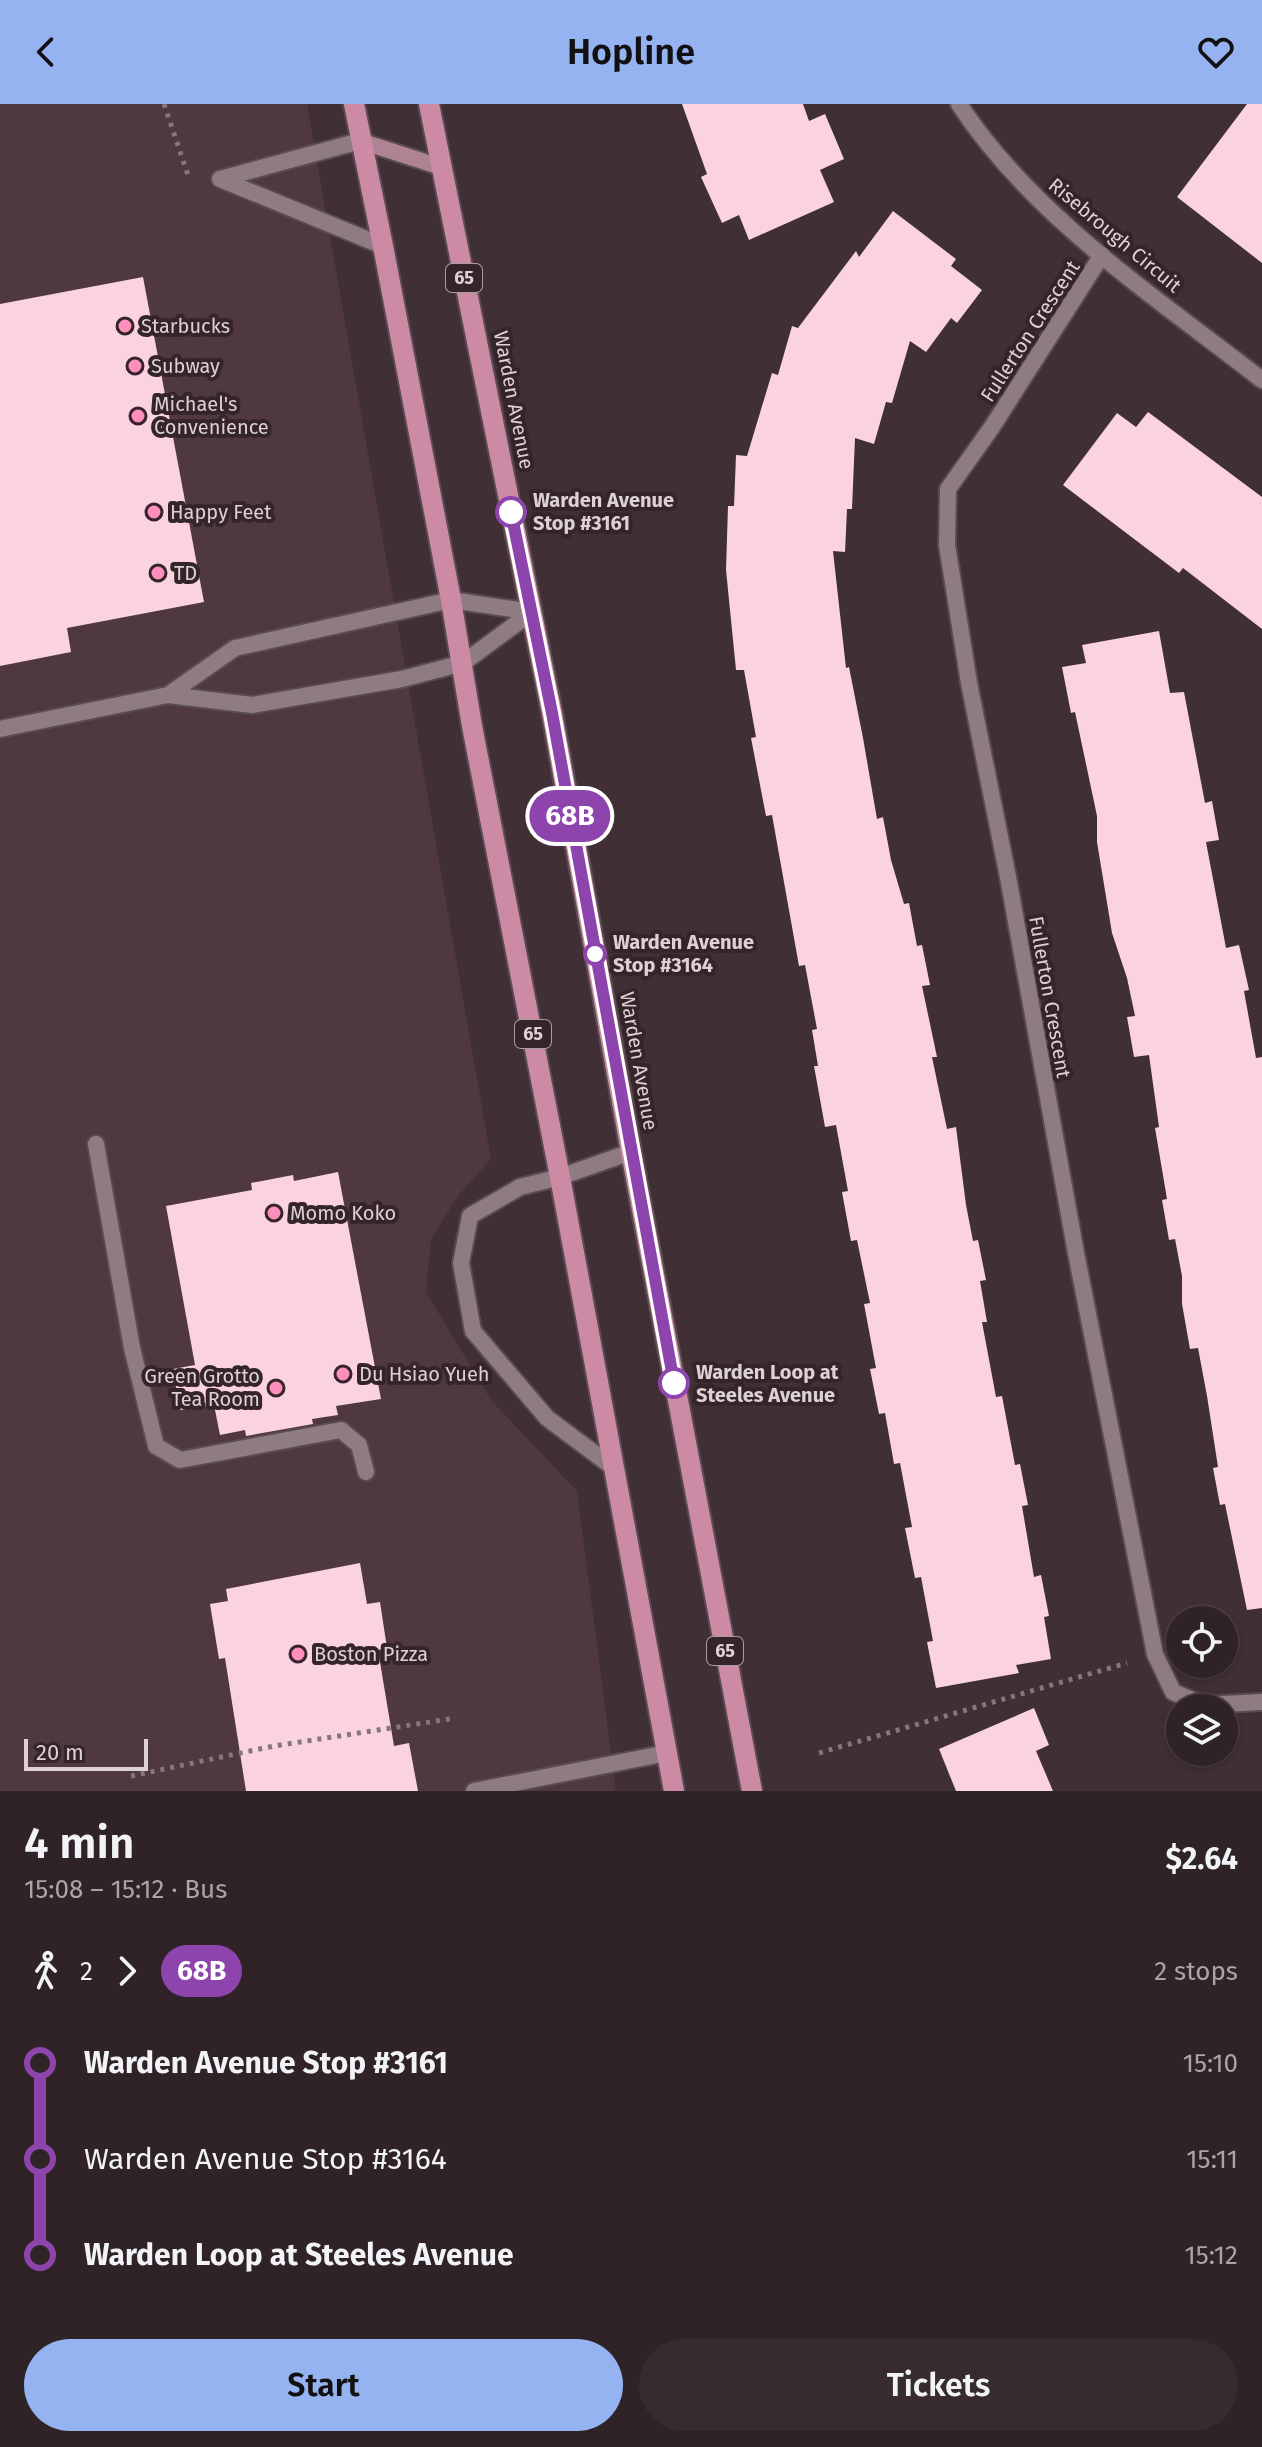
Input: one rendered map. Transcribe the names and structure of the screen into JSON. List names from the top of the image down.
{
  "streets": {
    "main road": ["65", "Warden Avenue"],
    "street": ["Risebrough Circuit", "Fullerton Crescent"]
  },
  "crossings": [
    ["Risebrough Circuit", "Fullerton Crescent"]
  ],
  "places": [
    "Starbucks",
    "Subway",
    "Michael's Convenience",
    "Happy Feet",
    "Warden Avenue Stop #3161",
    "TD",
    "Warden Avenue Stop #3164",
    "Momo Koko",
    "Du Hsiao Yueh",
    "Warden Loop at Steeles Avenue",
    "Green Grotto Tea Room",
    "Boston Pizza"
  ],
  "lines": ["bus line 68B"],
  "scale_bar": "20 m",
  "page": {
    "header": "Hopline",
    "on_map": "68B",
    "scale": "20 m",
    "heading": ["4 min", "15:08 – 15:12 · Bus", "$2.64"],
    "legs": ["2", "68B", "2 stops"],
    "list": [
      {
        "name": "Warden Avenue Stop #3161",
        "value": "15:10"
      },
      {
        "name": "Warden Avenue Stop #3164",
        "value": "15:11"
      },
      {
        "name": "Warden Loop at Steeles Avenue",
        "value": "15:12"
      }
    ],
    "buttons": ["Start", "Tickets"]
  }
}
